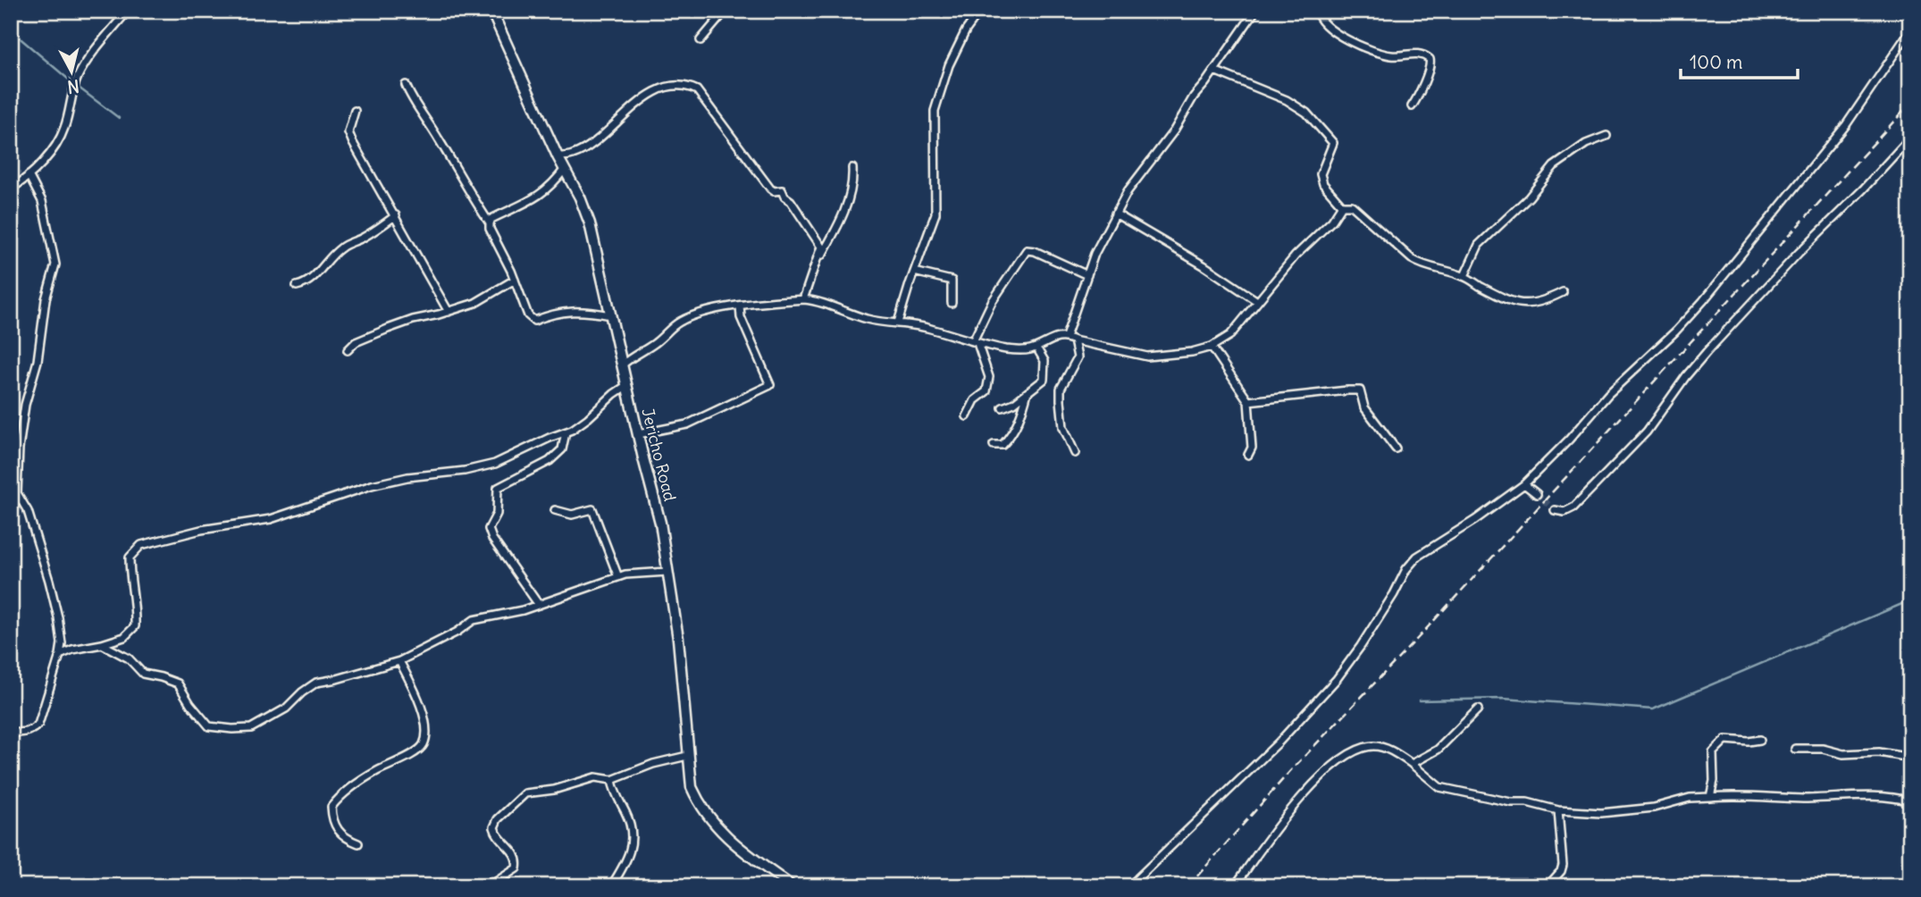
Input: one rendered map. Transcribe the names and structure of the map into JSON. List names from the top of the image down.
{
  "streets": {
    "street": ["Jericho Road"]
  },
  "scale_bar": "100 m",
  "north": "bottom"
}
